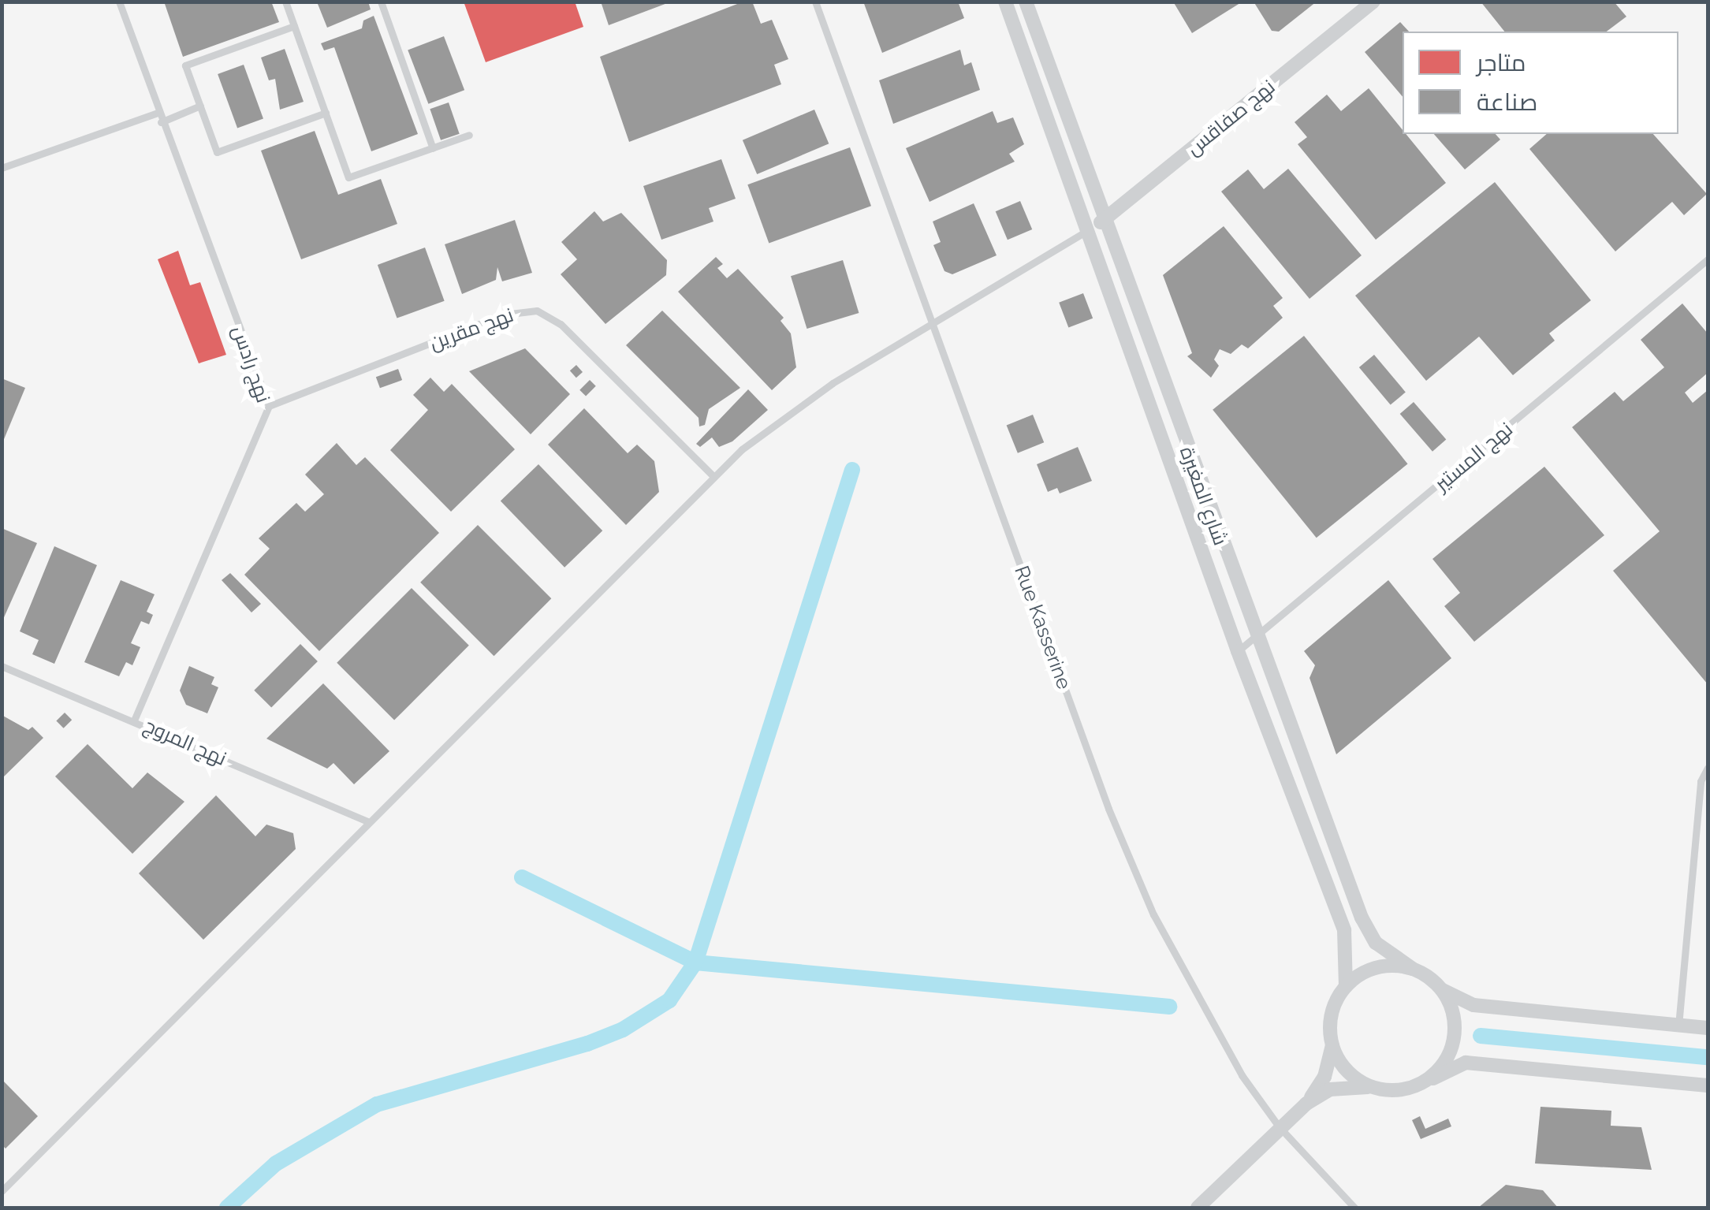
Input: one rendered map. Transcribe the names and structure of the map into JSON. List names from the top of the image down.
{
  "streets": {
    "street": ["نهج صفاقس", "شارع المغيرة"],
    "lane": [
      "نهج مقرين",
      "نهج رادس",
      "نهج المستير",
      "Rue Kasserine",
      "نهج المروج"
    ]
  },
  "crossings": [
    ["نهج صفاقس", "شارع المغيرة"],
    ["نهج مقرين", "نهج رادس"],
    ["نهج رادس", "نهج المروج"],
    ["نهج المستير", "شارع المغيرة"]
  ],
  "legend": ["متاجر", "صناعة"]
}
